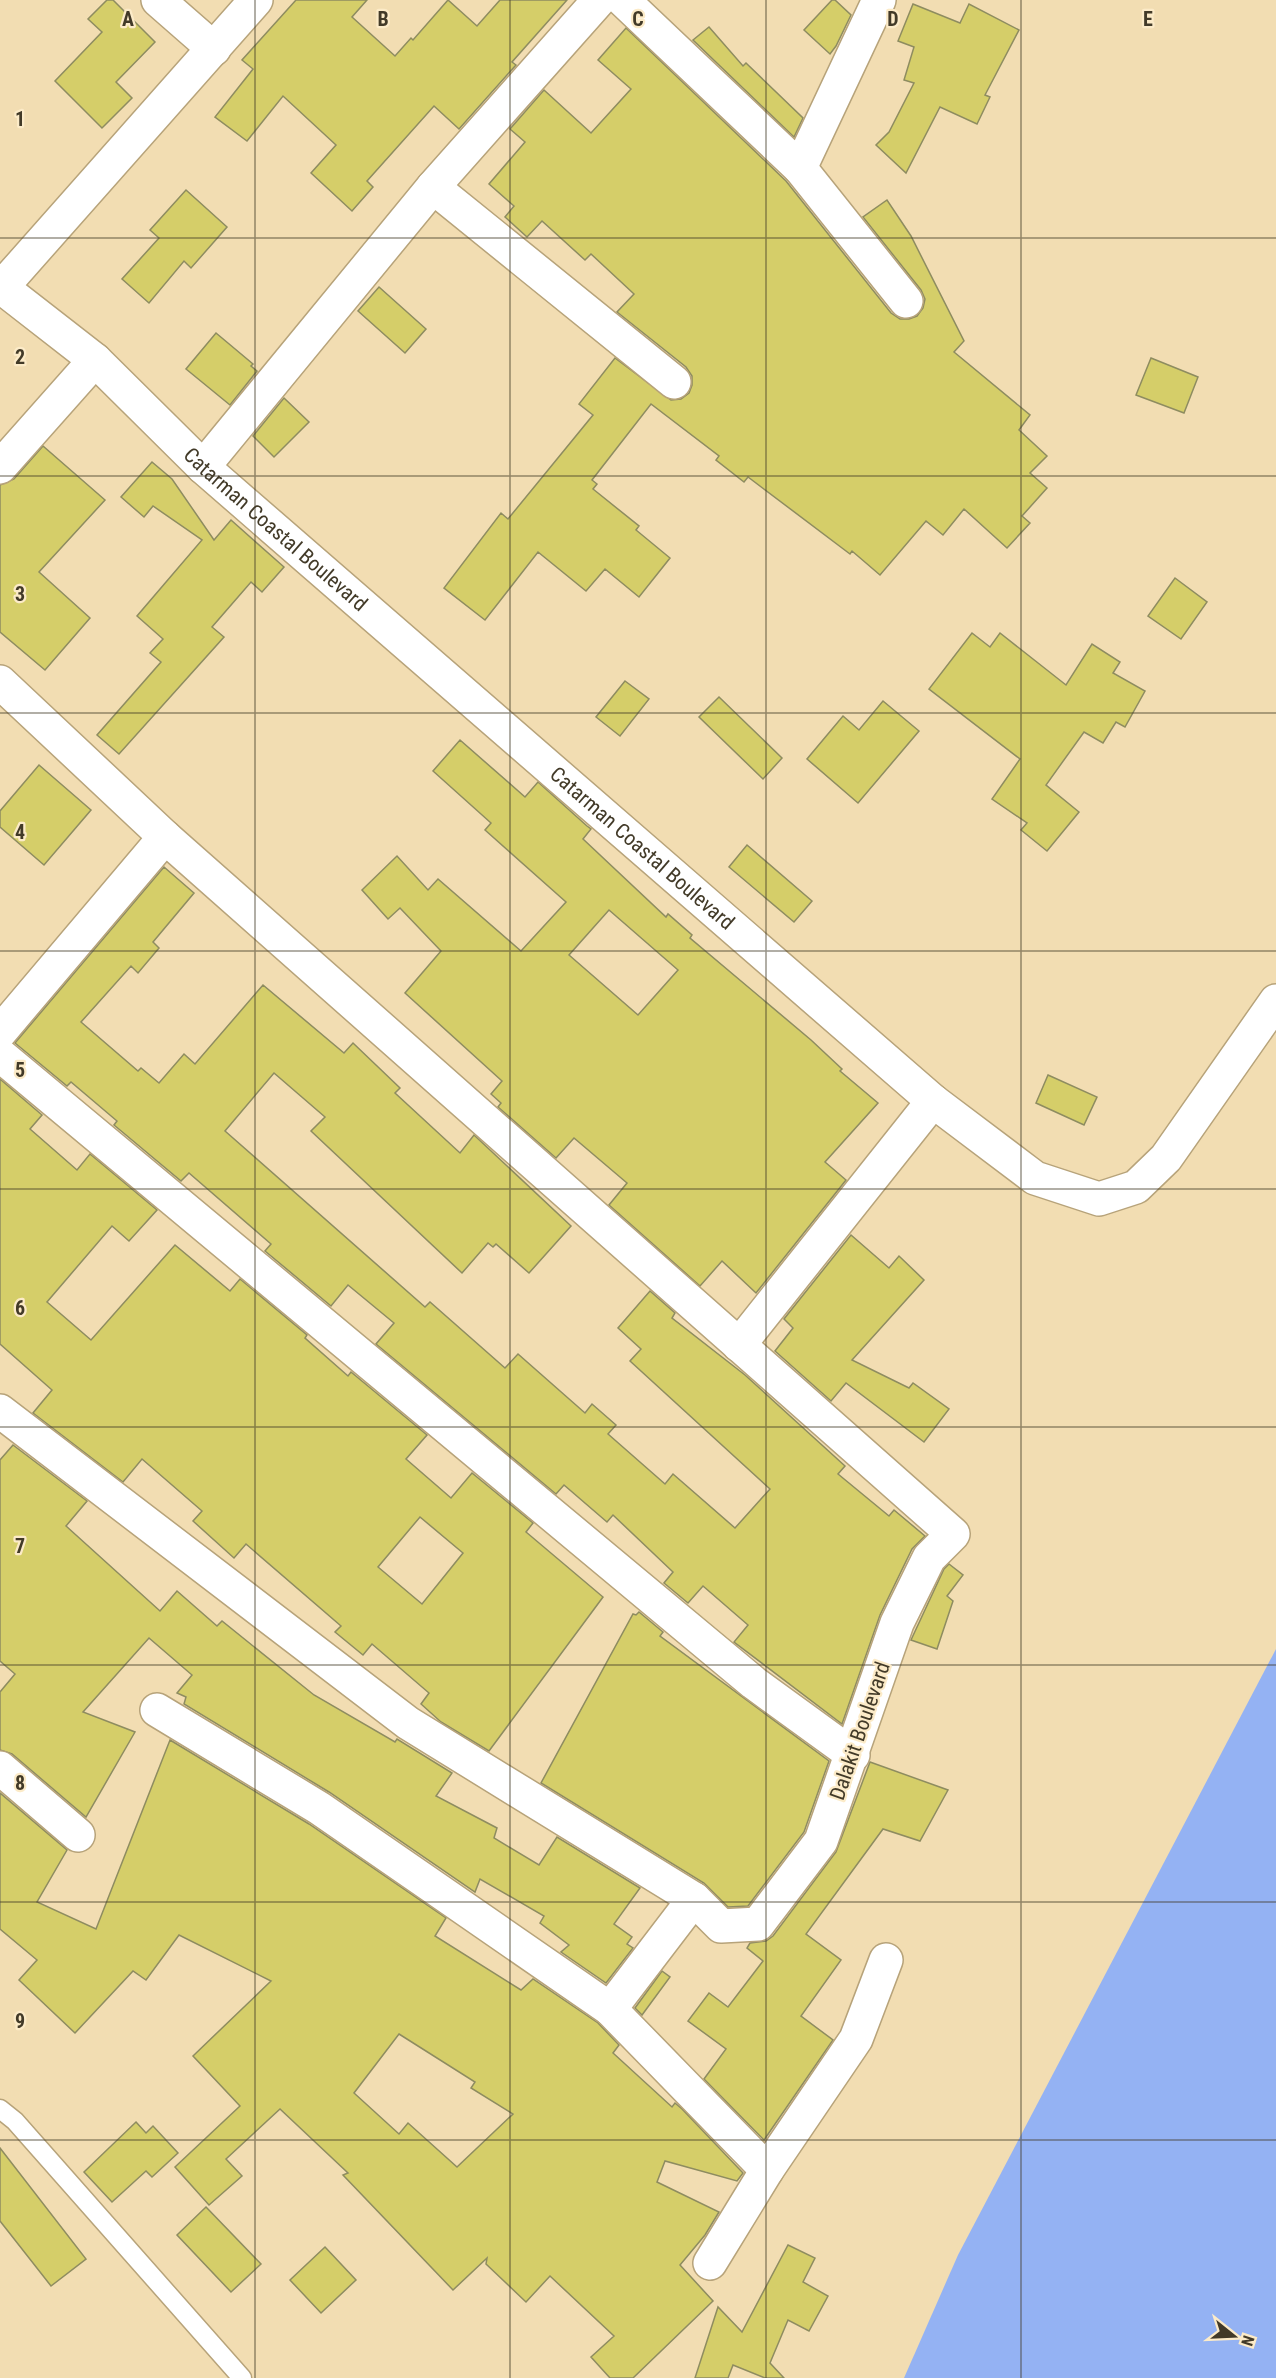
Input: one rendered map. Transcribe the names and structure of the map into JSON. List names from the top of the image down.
{
  "streets": {
    "street": ["Catarman Coastal Boulevard", "Dalakit Boulevard"]
  },
  "north": "right",
  "grid": {
    "columns": [
      "A",
      "B",
      "C",
      "D",
      "E"
    ],
    "rows": [
      "1",
      "2",
      "3",
      "4",
      "5",
      "6",
      "7",
      "8",
      "9"
    ]
  }
}
